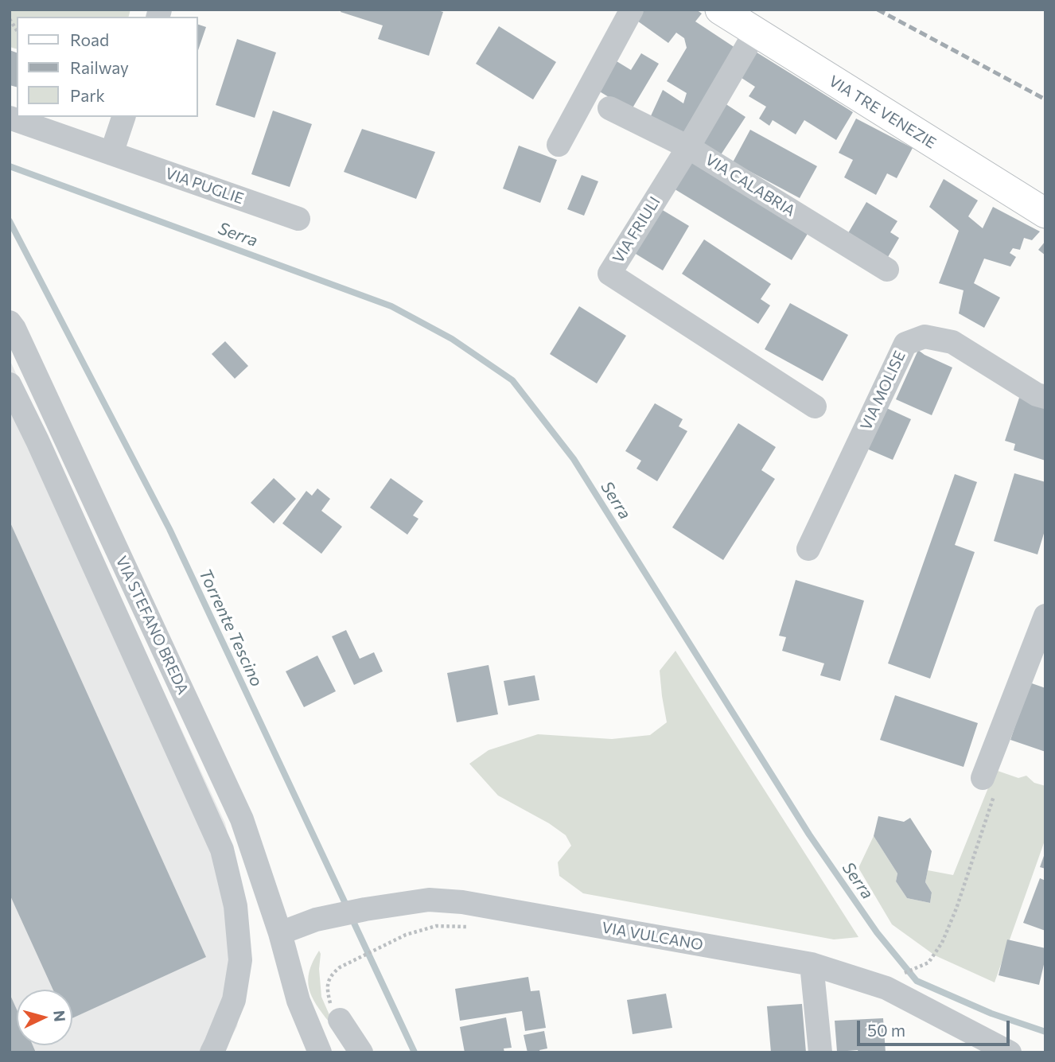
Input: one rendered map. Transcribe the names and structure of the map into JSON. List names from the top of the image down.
{
  "streets": {
    "main road": ["VIA TRE VENEZIE"],
    "street": [
      "VIA CALABRIA",
      "VIA PUGLIE",
      "VIA FRIULI",
      "VIA MOLISE",
      "VIA STEFANO BREDA",
      "VIA VULCANO"
    ]
  },
  "crossings": [
    ["VIA TRE VENEZIE", "VIA FRIULI"],
    ["VIA CALABRIA", "VIA FRIULI"],
    ["VIA STEFANO BREDA", "VIA VULCANO"]
  ],
  "water": ["Serra", "Torrente Tescino"],
  "legend": ["Road", "Railway", "Park"],
  "scale_bar": "50 m",
  "north": "right"
}
